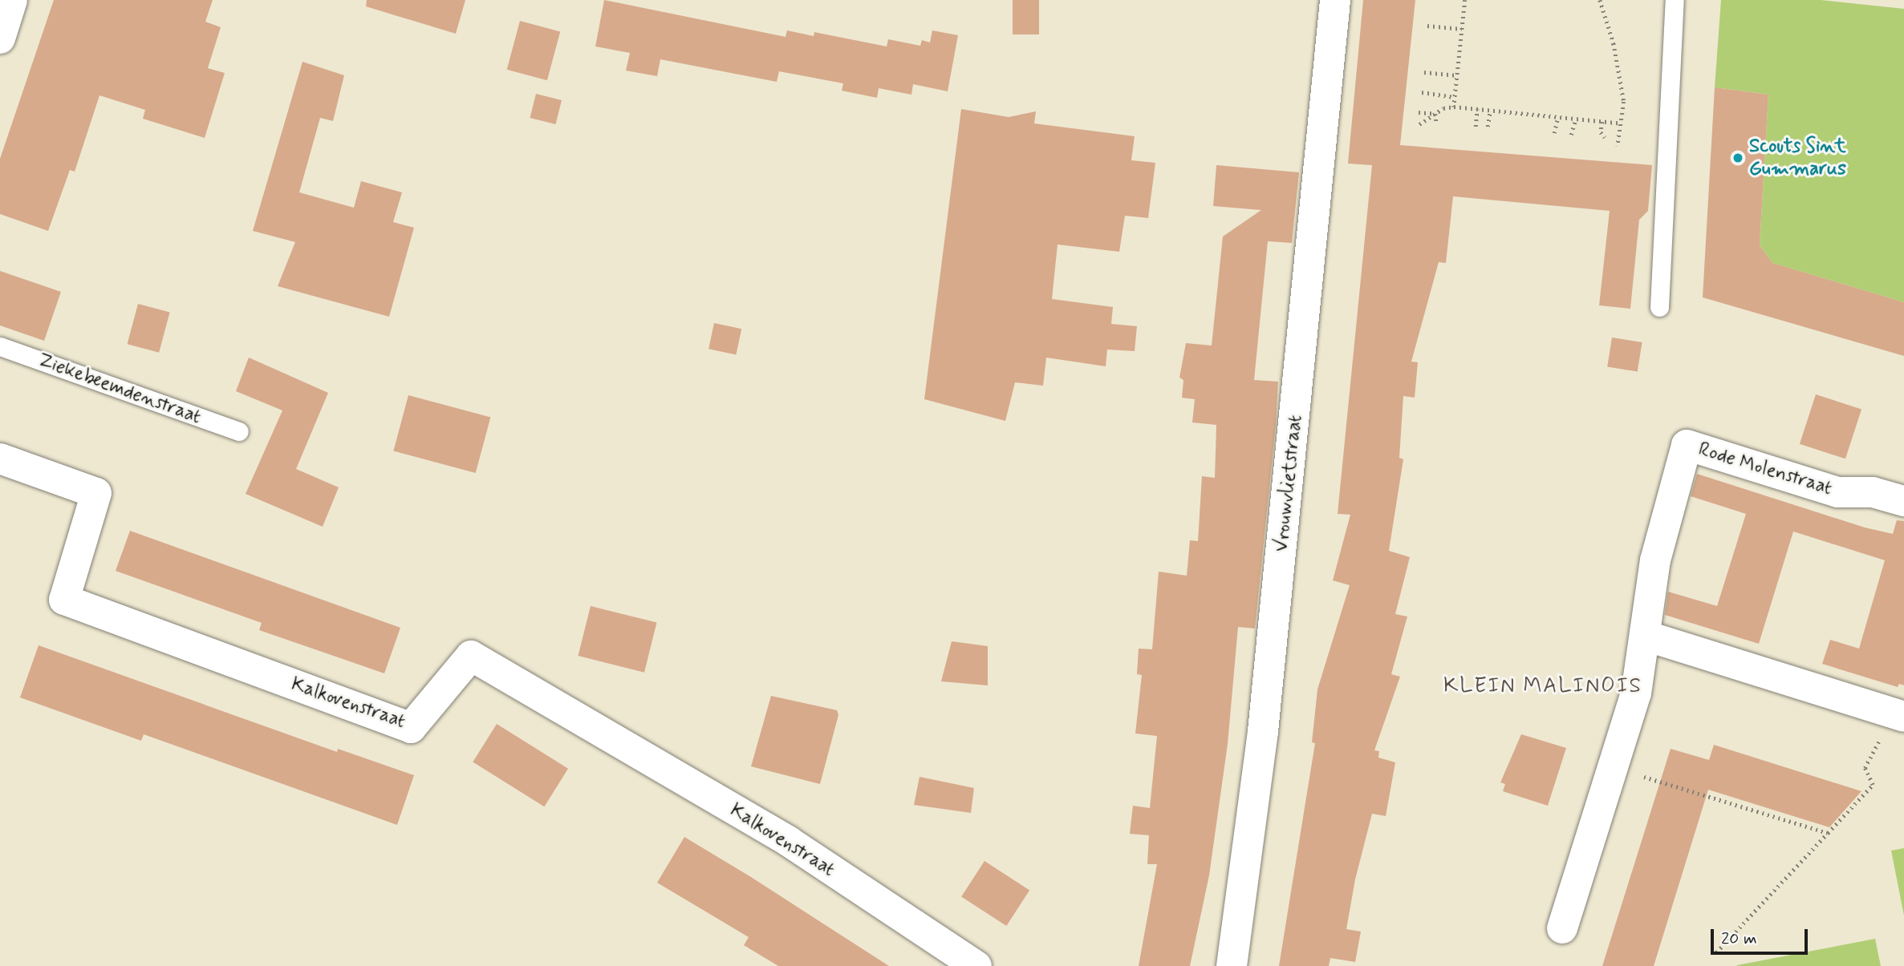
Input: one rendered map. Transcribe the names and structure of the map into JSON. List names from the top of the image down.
{
  "streets": {
    "street": ["Rode Molenstraat", "Vrouwvlietstraat", "Kalkovenstraat"],
    "lane": ["Ziekebeemdenstraat"]
  },
  "districts": ["KLEIN MALINOIS"],
  "places": ["Scouts Sint Gummarus"],
  "scale_bar": "20 m"
}
